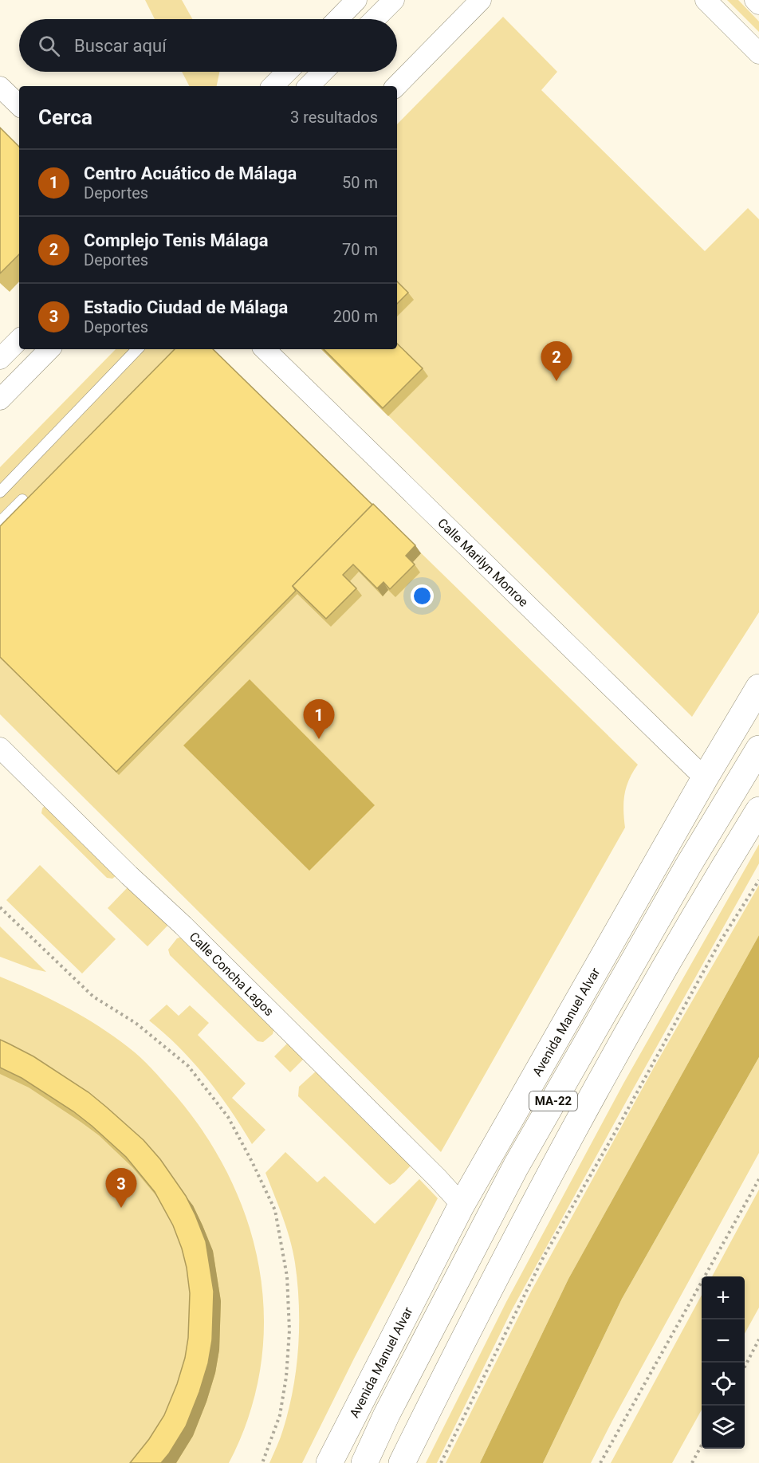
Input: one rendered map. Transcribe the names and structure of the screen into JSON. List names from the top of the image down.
{
  "streets": {
    "main road": ["Avenida Manuel Alvar", "MA-22"],
    "street": ["Calle Marilyn Monroe", "Calle Concha Lagos"]
  },
  "crossings": [
    ["Calle Marilyn Monroe", "Avenida Manuel Alvar"],
    ["Calle Concha Lagos", "Avenida Manuel Alvar"]
  ],
  "page": {
    "search": "Buscar aquí",
    "heading": ["Cerca", "3 resultados"],
    "list": [
      {
        "mark": "1",
        "name": "Centro Acuático de Málaga",
        "note": "Deportes",
        "value": "50 m"
      },
      {
        "mark": "2",
        "name": "Complejo Tenis Málaga",
        "note": "Deportes",
        "value": "70 m"
      },
      {
        "mark": "3",
        "name": "Estadio Ciudad de Málaga",
        "note": "Deportes",
        "value": "200 m"
      }
    ],
    "pins": ["2", "1", "3"],
    "map_buttons": ["+", "−"]
  }
}
